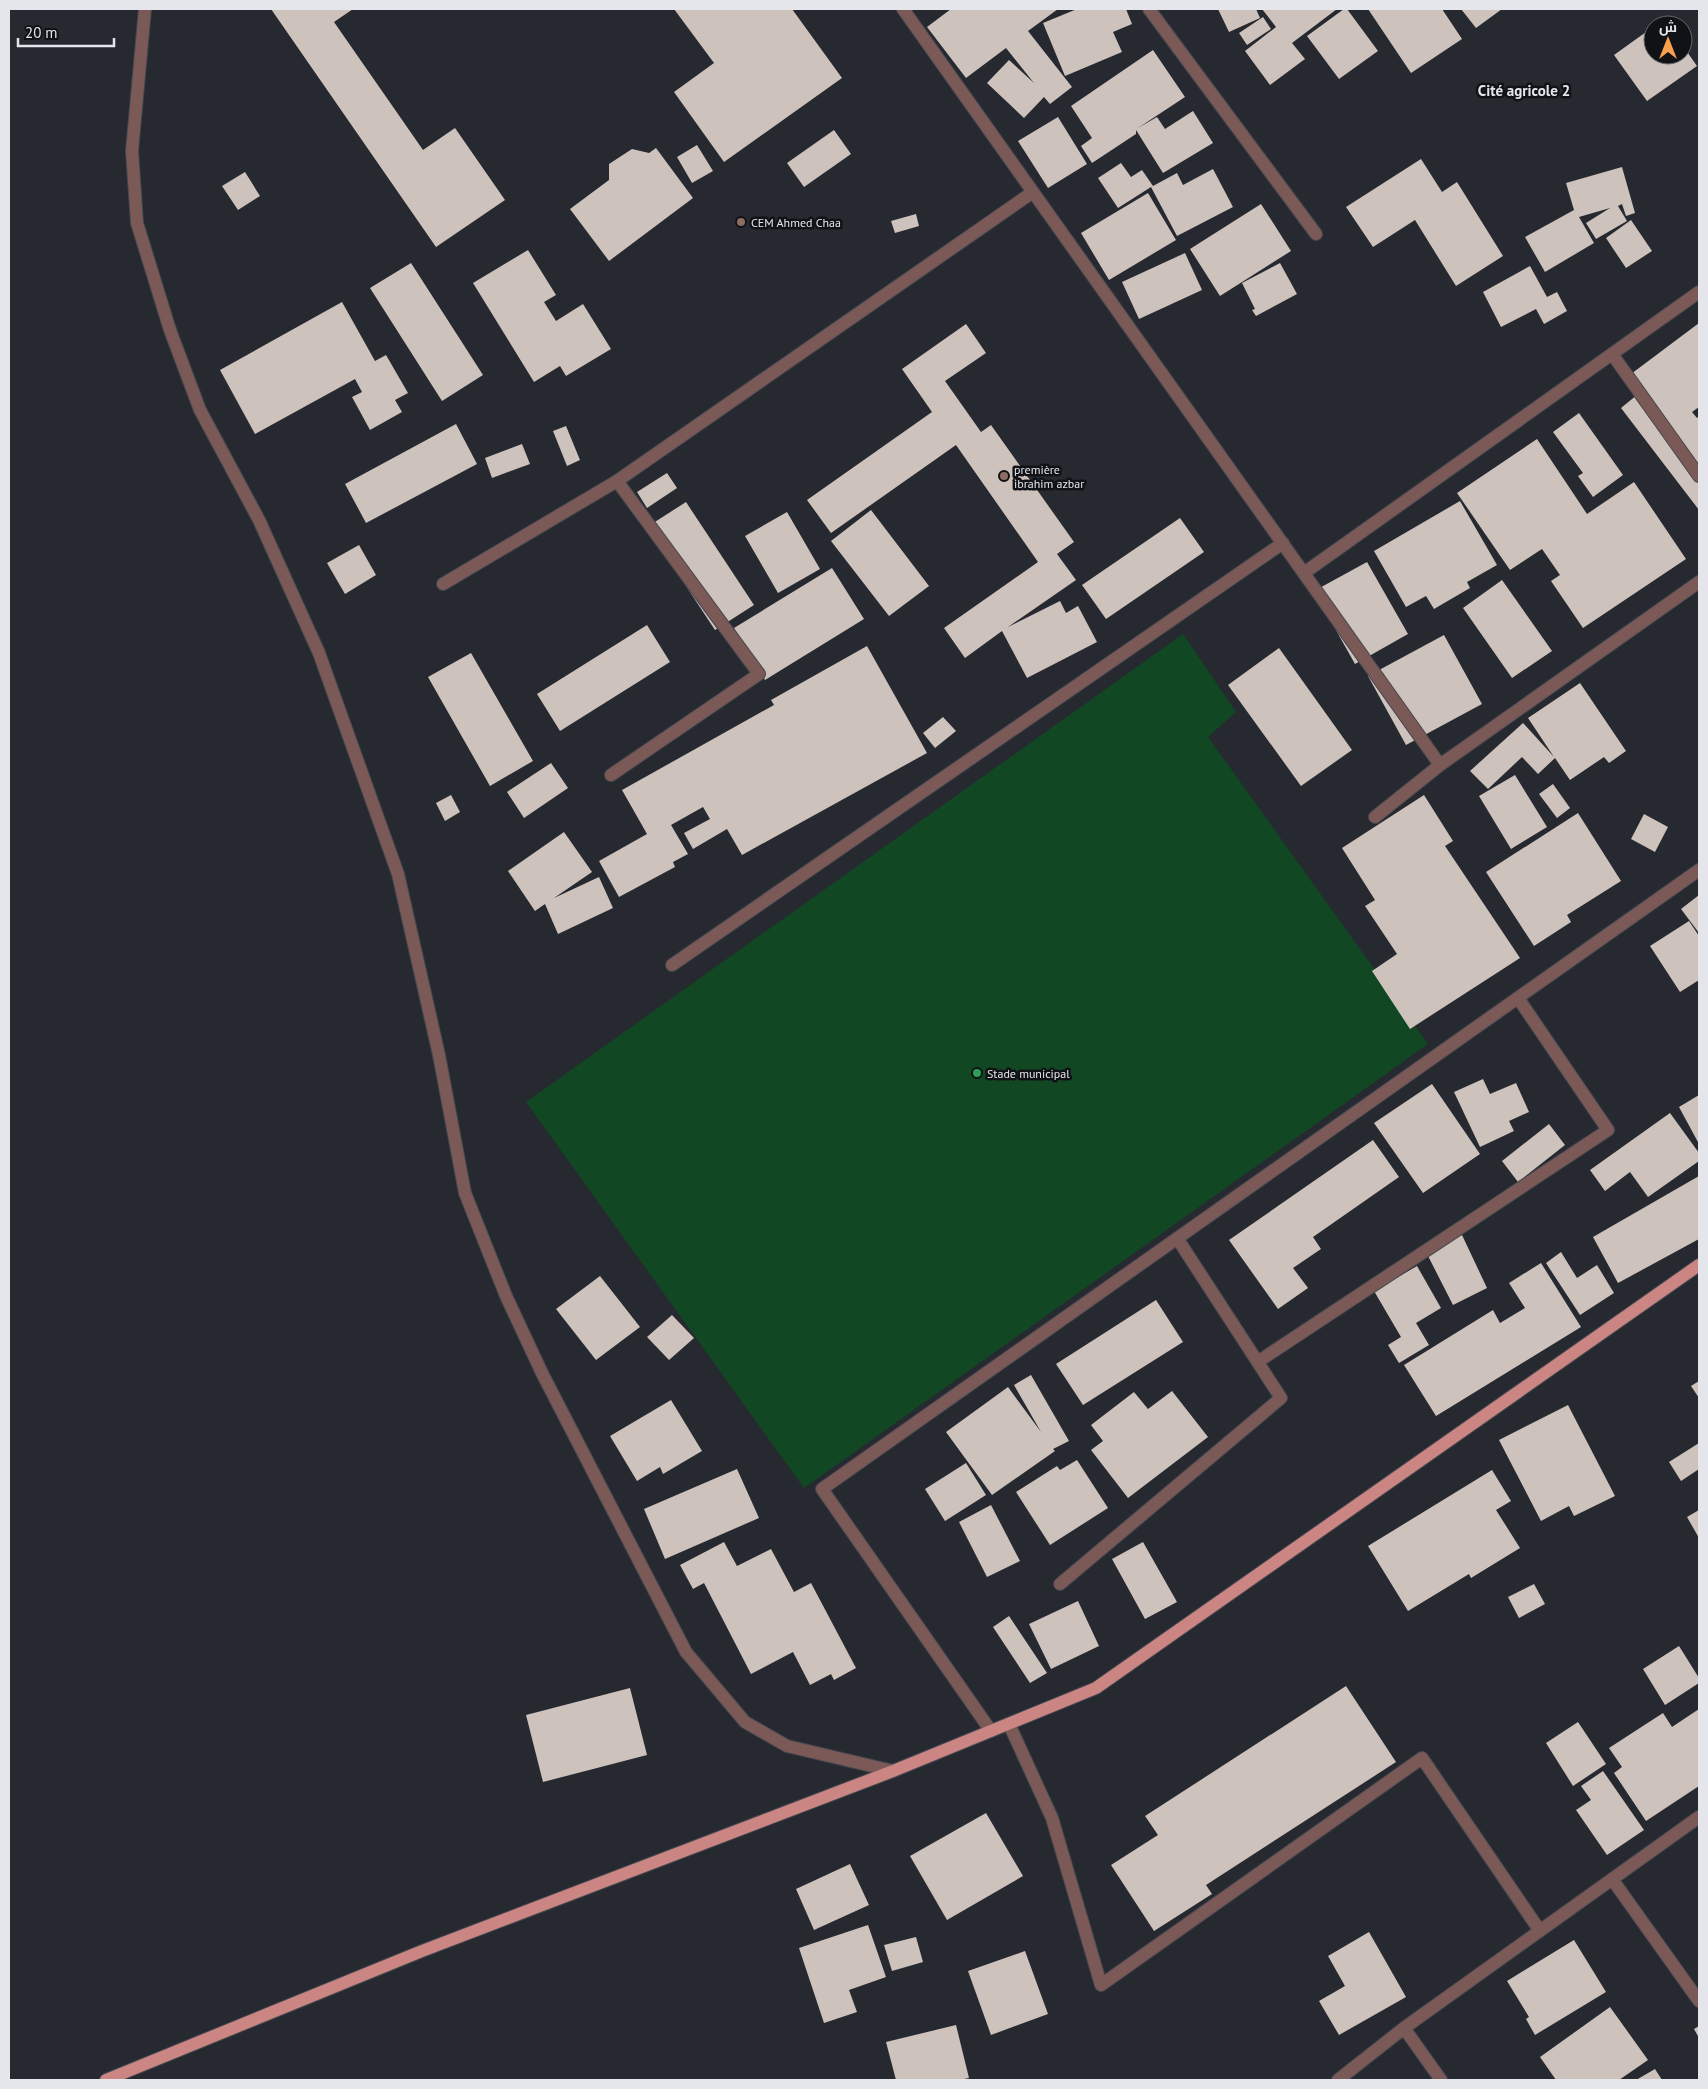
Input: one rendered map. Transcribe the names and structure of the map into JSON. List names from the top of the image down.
{
  "districts": ["Cité agricole 2"],
  "places": ["CEM Ahmed Chaa", "première ibrahim azbar", "Stade municipal"],
  "scale_bar": "20 m",
  "north": "top"
}
